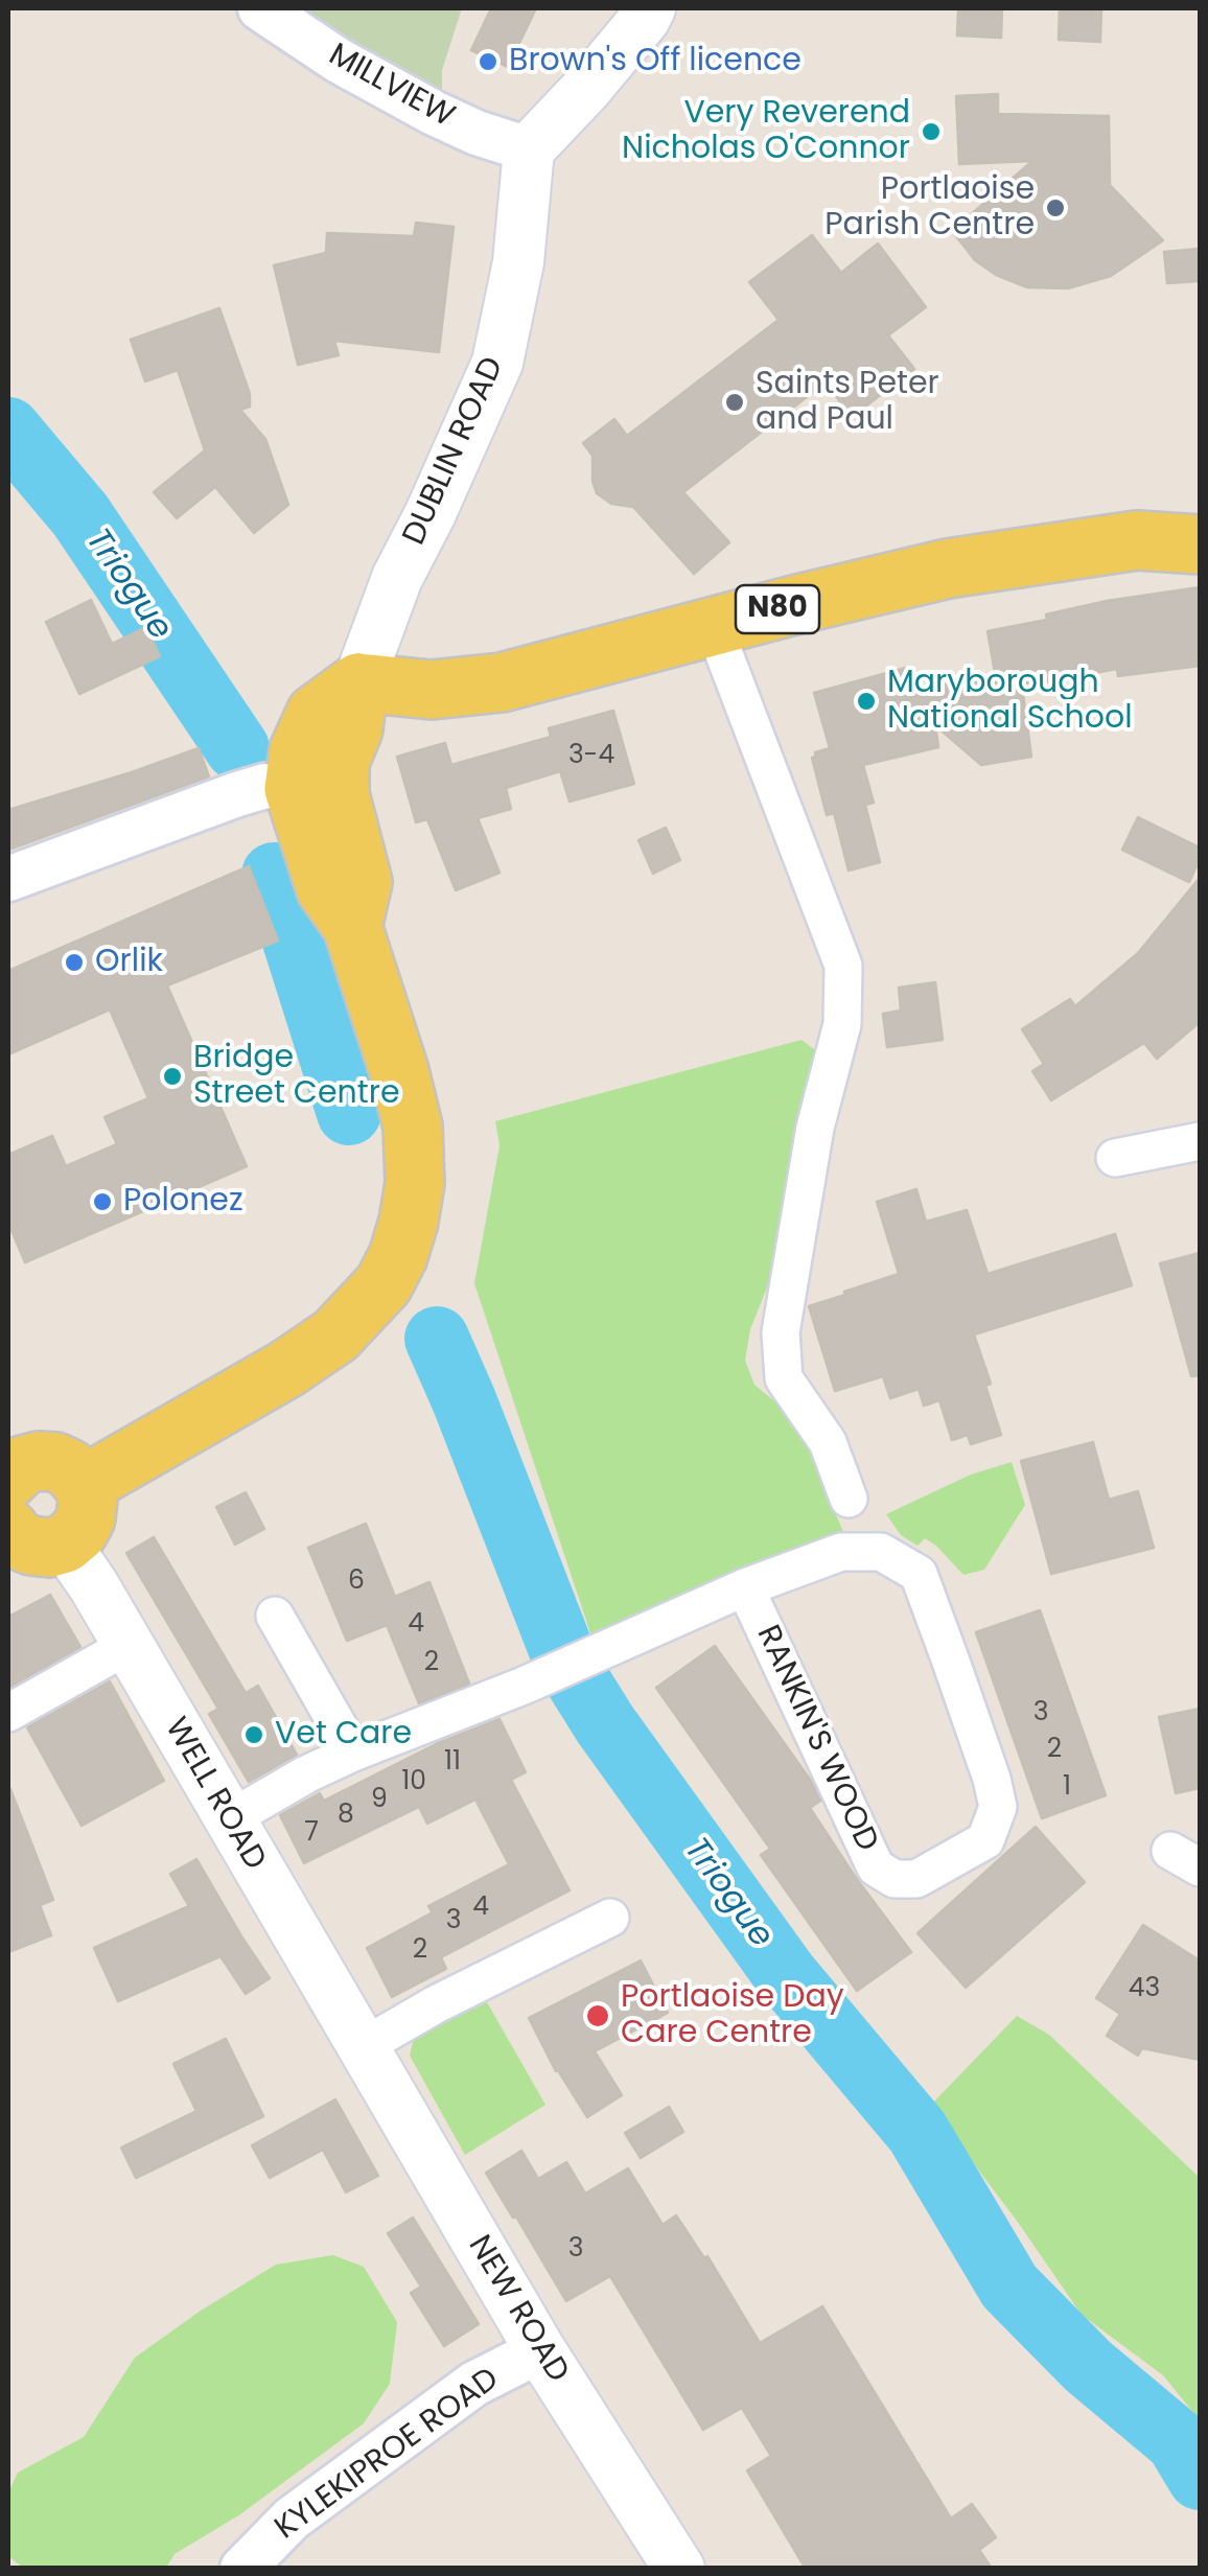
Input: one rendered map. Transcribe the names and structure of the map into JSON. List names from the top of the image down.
{
  "streets": {
    "main road": [
      "DUBLIN ROAD",
      "N80",
      "WELL ROAD",
      "NEW ROAD"
    ],
    "street": ["MILLVIEW", "RANKIN'S WOOD", "KYLEKIPROE ROAD"]
  },
  "crossings": [
    ["MILLVIEW", "DUBLIN ROAD"],
    ["DUBLIN ROAD", "N80"],
    ["RANKIN'S WOOD", "WELL ROAD"],
    ["WELL ROAD", "NEW ROAD"],
    ["NEW ROAD", "KYLEKIPROE ROAD"]
  ],
  "water": ["Triogue"],
  "places": [
    "Brown's Off licence",
    "Very Reverend Nicholas O'Connor",
    "Portlaoise Parish Centre",
    "Saints Peter and Paul",
    "Maryborough National School",
    "Orlik",
    "Bridge Street Centre",
    "Polonez",
    "Vet Care",
    "Portlaoise Day Care Centre"
  ],
  "house_numbers": [
    "3-4",
    "6",
    "4",
    "2",
    "3",
    "2",
    "11",
    "10",
    "1",
    "9",
    "8",
    "7",
    "4",
    "3",
    "2",
    "43",
    "3"
  ]
}
